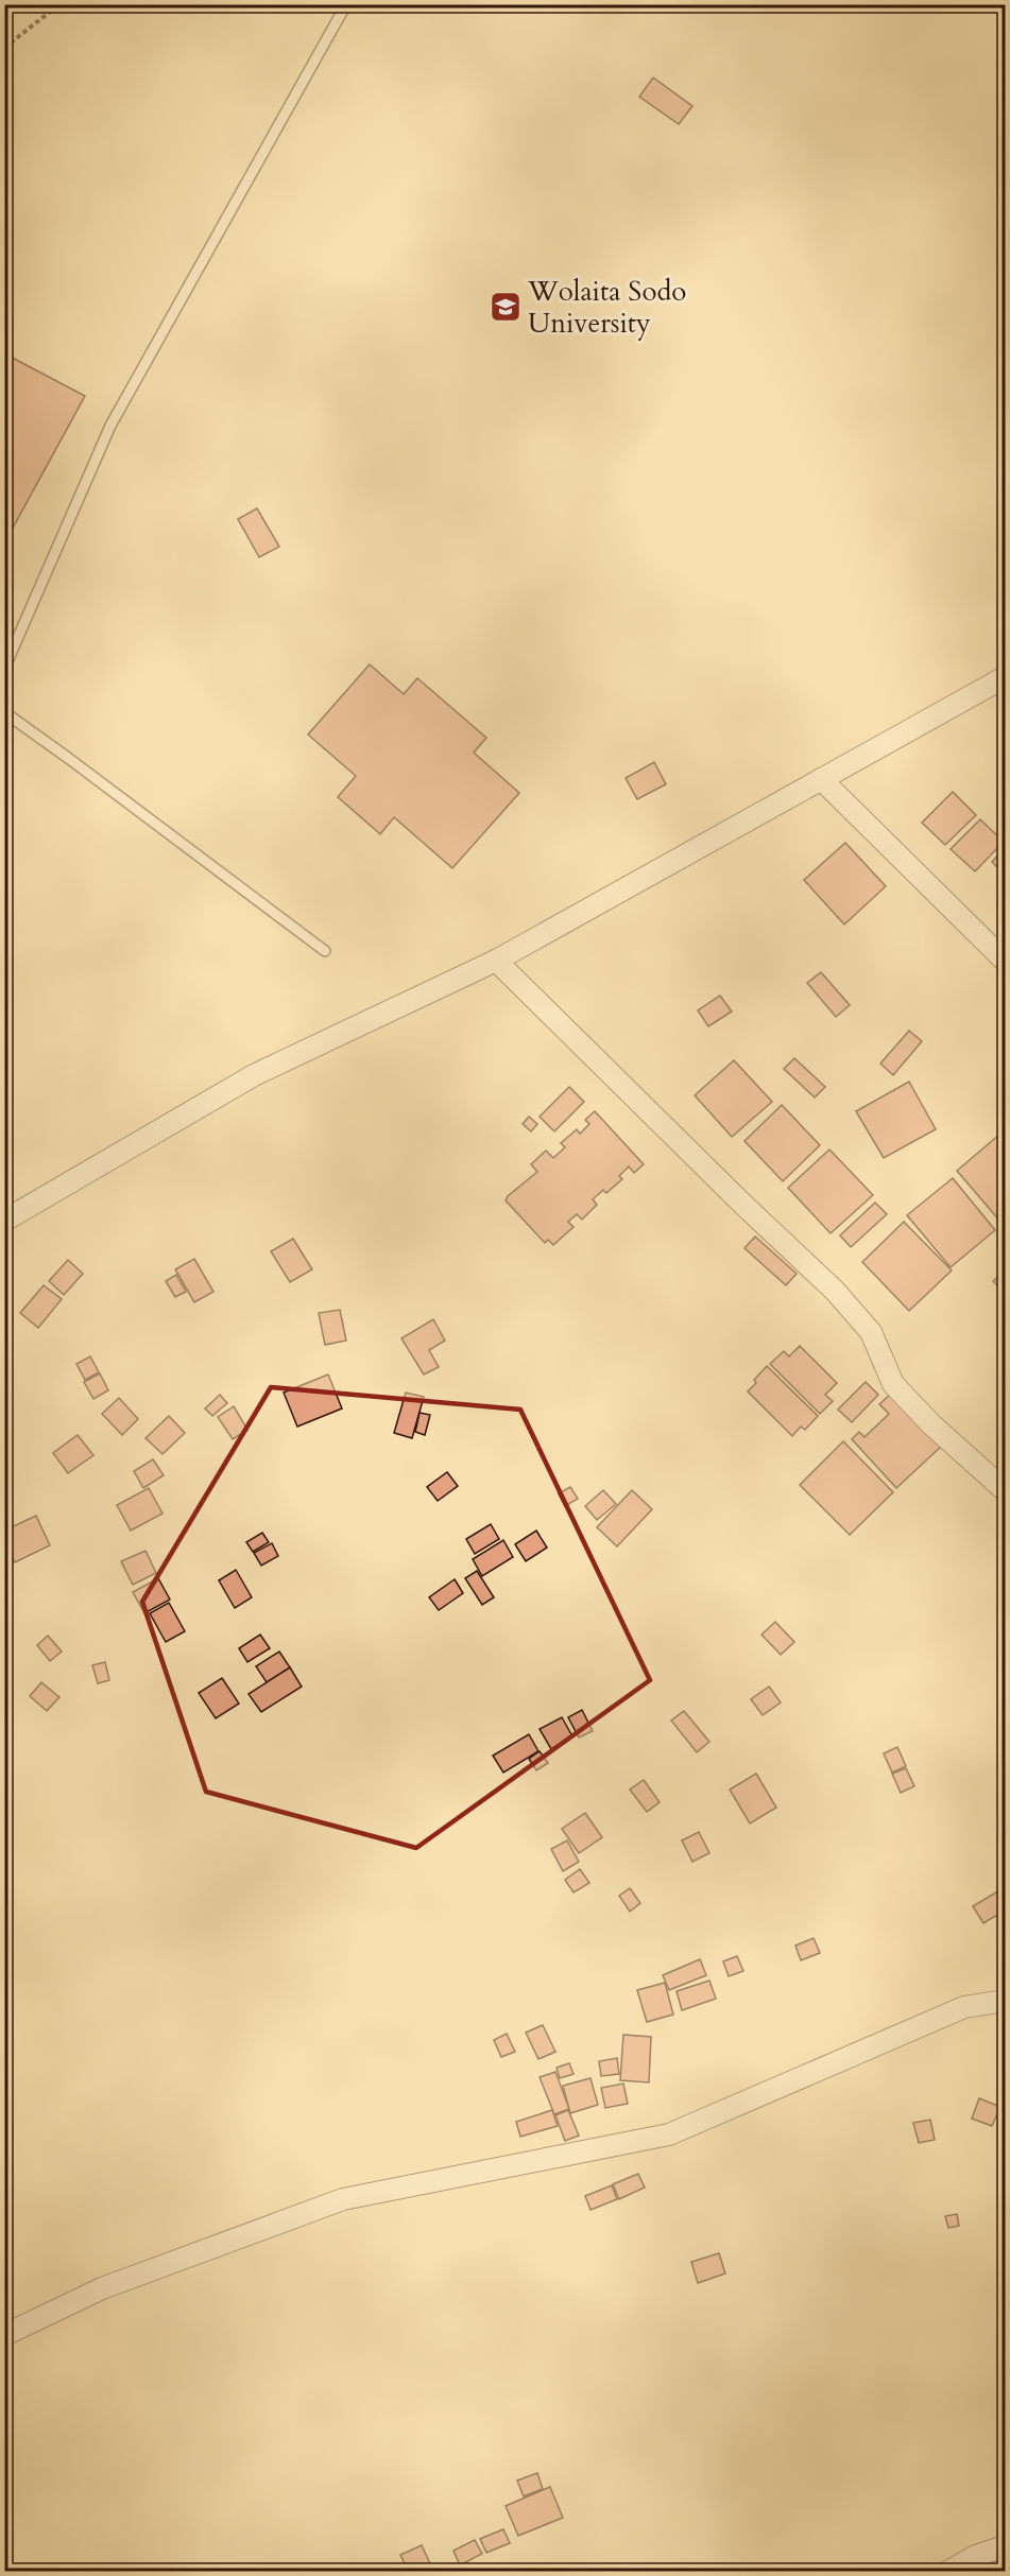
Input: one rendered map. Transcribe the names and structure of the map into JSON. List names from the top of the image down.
{
  "places": {
    "school or university": ["Wolaita Sodo University"]
  }
}
